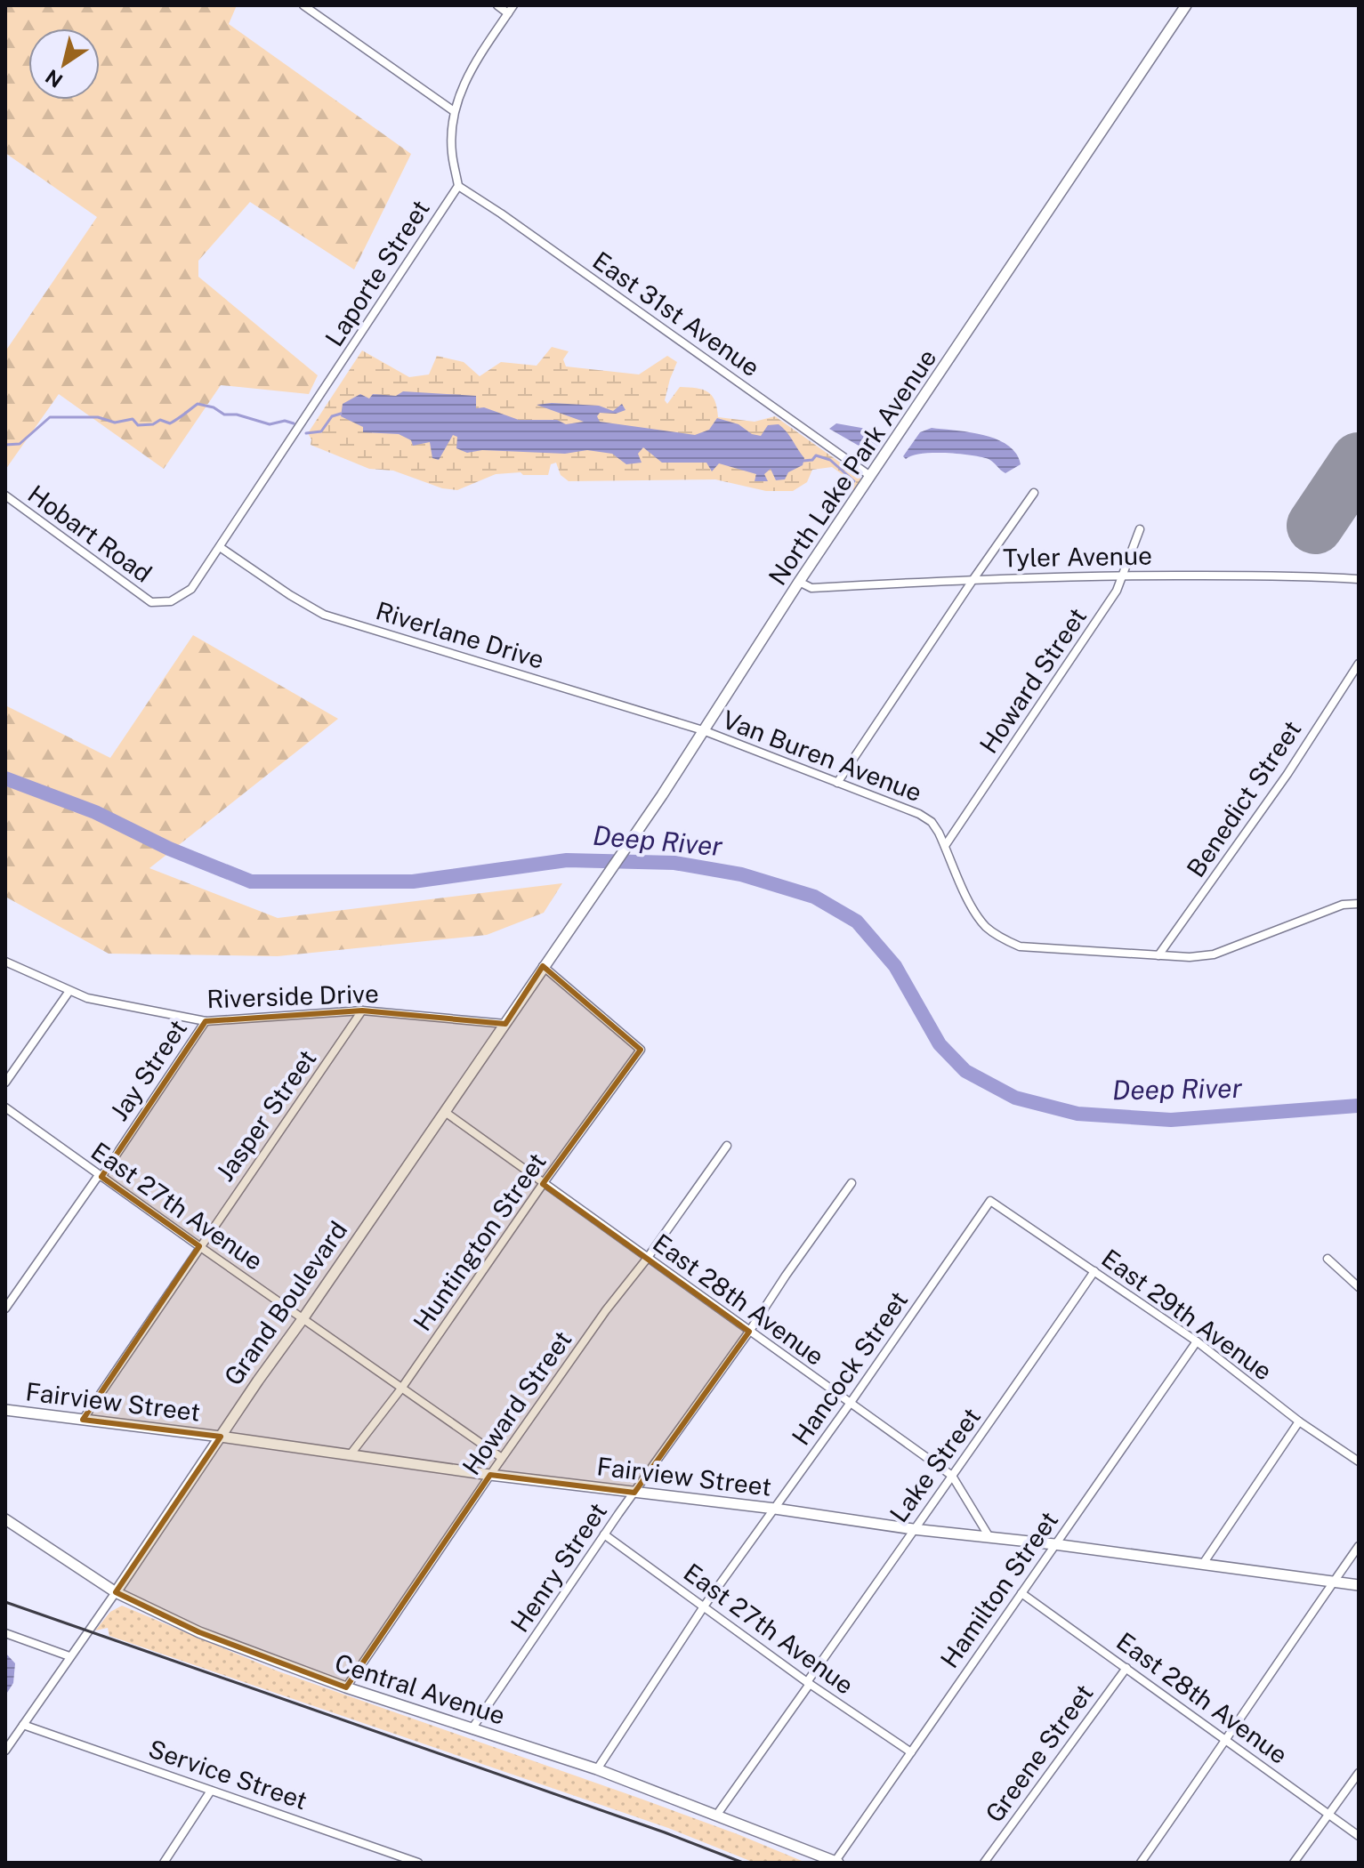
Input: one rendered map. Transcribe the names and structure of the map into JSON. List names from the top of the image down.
{
  "streets": {
    "street": [
      "Laporte Street",
      "East 31st Avenue",
      "North Lake Park Avenue",
      "Hobart Road",
      "Tyler Avenue",
      "Riverlane Drive",
      "Howard Street",
      "Van Buren Avenue",
      "Benedict Street",
      "Riverside Drive",
      "Jay Street",
      "Jasper Street",
      "East 27th Avenue",
      "Huntington Street",
      "East 28th Avenue",
      "Grand Boulevard",
      "East 29th Avenue",
      "Hancock Street",
      "Fairview Street",
      "Lake Street",
      "Henry Street",
      "Hamilton Street",
      "Central Avenue",
      "Greene Street",
      "Service Street"
    ]
  },
  "crossings": [
    ["Laporte Street", "East 31st Avenue"],
    ["Laporte Street", "Hobart Road"],
    ["Laporte Street", "Riverlane Drive"],
    ["East 31st Avenue", "North Lake Park Avenue"],
    ["North Lake Park Avenue", "Tyler Avenue"],
    ["North Lake Park Avenue", "Riverlane Drive"],
    ["North Lake Park Avenue", "Van Buren Avenue"],
    ["North Lake Park Avenue", "Grand Boulevard"],
    ["Tyler Avenue", "Howard Street"],
    ["Riverlane Drive", "Van Buren Avenue"],
    ["Howard Street", "Van Buren Avenue"],
    ["Howard Street", "East 27th Avenue"],
    ["Howard Street", "East 28th Avenue"],
    ["Howard Street", "Fairview Street"],
    ["Howard Street", "Central Avenue"],
    ["Van Buren Avenue", "Benedict Street"],
    ["Riverside Drive", "Jay Street"],
    ["Riverside Drive", "Jasper Street"],
    ["Riverside Drive", "Grand Boulevard"],
    ["Jay Street", "East 27th Avenue"],
    ["Jasper Street", "East 27th Avenue"],
    ["Jasper Street", "Fairview Street"],
    ["East 27th Avenue", "Huntington Street"],
    ["East 27th Avenue", "Grand Boulevard"],
    ["East 27th Avenue", "Hancock Street"],
    ["East 27th Avenue", "Lake Street"],
    ["East 27th Avenue", "Henry Street"],
    ["East 27th Avenue", "Hamilton Street"],
    ["Huntington Street", "East 28th Avenue"],
    ["Huntington Street", "Grand Boulevard"],
    ["Huntington Street", "Fairview Street"],
    ["East 28th Avenue", "Grand Boulevard"],
    ["East 28th Avenue", "Hancock Street"],
    ["East 28th Avenue", "Fairview Street"],
    ["East 28th Avenue", "Lake Street"],
    ["East 28th Avenue", "Henry Street"],
    ["East 28th Avenue", "Hamilton Street"],
    ["East 28th Avenue", "Greene Street"],
    ["Grand Boulevard", "Fairview Street"],
    ["Grand Boulevard", "Central Avenue"],
    ["Grand Boulevard", "Service Street"],
    ["East 29th Avenue", "Hancock Street"],
    ["East 29th Avenue", "Lake Street"],
    ["East 29th Avenue", "Hamilton Street"],
    ["Hancock Street", "Fairview Street"],
    ["Hancock Street", "Central Avenue"],
    ["Fairview Street", "Lake Street"],
    ["Fairview Street", "Henry Street"],
    ["Fairview Street", "Hamilton Street"],
    ["Lake Street", "Central Avenue"],
    ["Henry Street", "Central Avenue"],
    ["Hamilton Street", "Central Avenue"]
  ],
  "water": ["Deep River"],
  "north": "bottom left"
}
